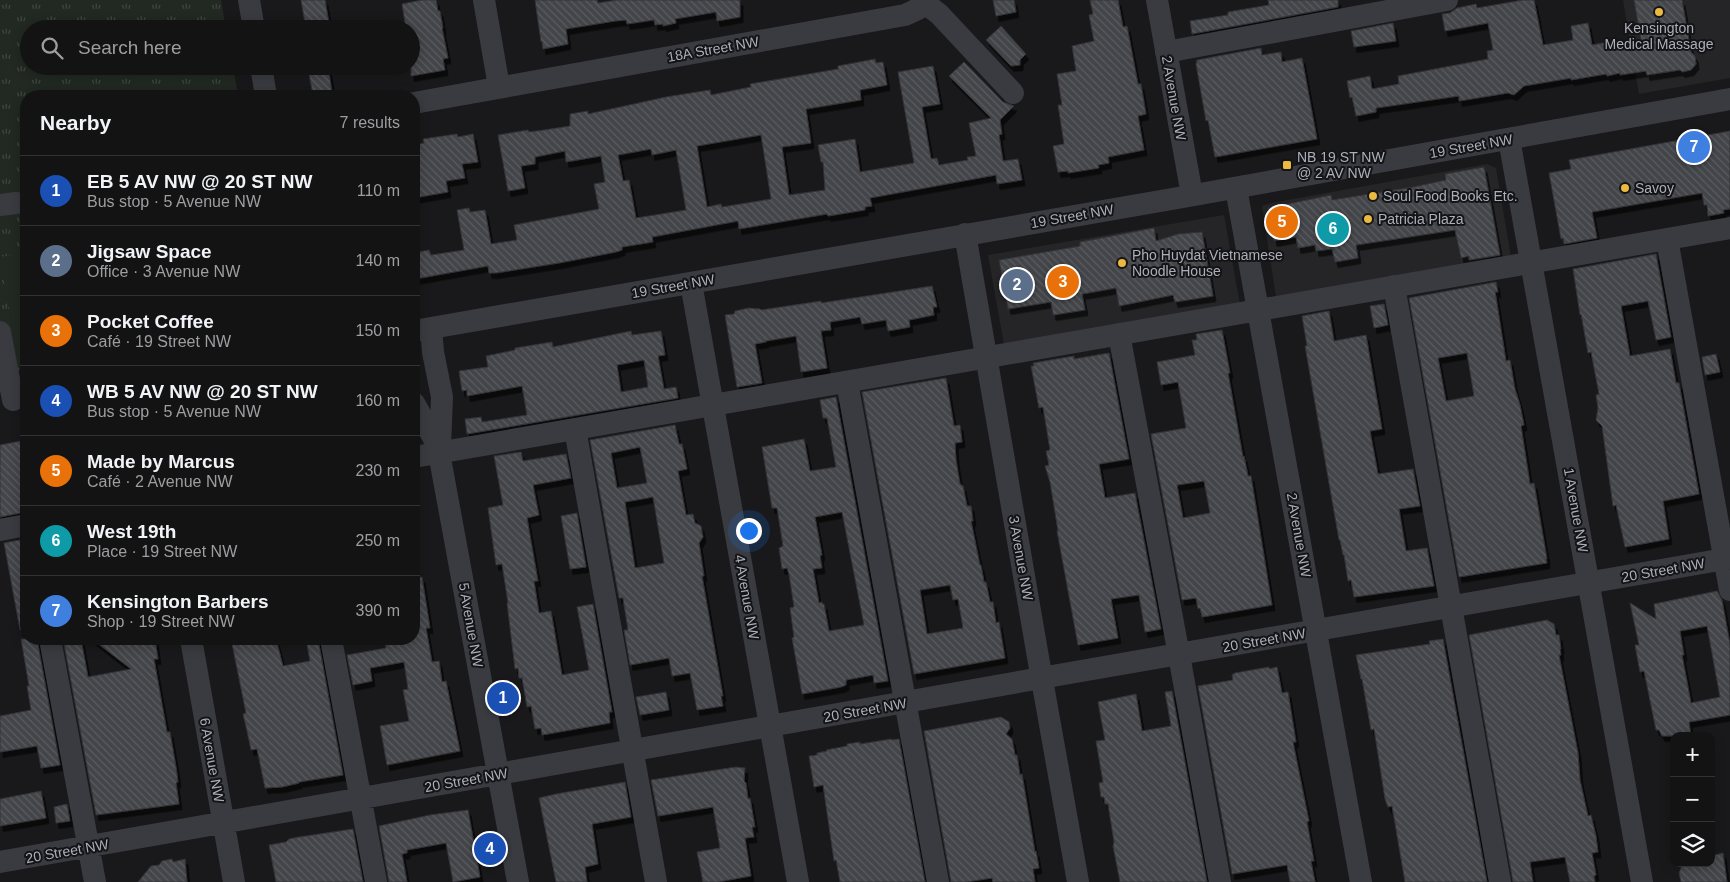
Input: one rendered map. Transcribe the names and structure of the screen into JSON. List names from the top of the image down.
{
  "streets": {
    "street": [
      "18A Street NW",
      "2 Avenue NW",
      "19 Street NW",
      "1 Avenue NW",
      "3 Avenue NW",
      "20 Street NW",
      "4 Avenue NW",
      "5 Avenue NW",
      "6 Avenue NW"
    ]
  },
  "crossings": [
    ["2 Avenue NW", "19 Street NW"],
    ["2 Avenue NW", "20 Street NW"],
    ["19 Street NW", "1 Avenue NW"],
    ["19 Street NW", "3 Avenue NW"],
    ["19 Street NW", "4 Avenue NW"],
    ["1 Avenue NW", "20 Street NW"],
    ["3 Avenue NW", "20 Street NW"],
    ["20 Street NW", "4 Avenue NW"],
    ["20 Street NW", "5 Avenue NW"],
    ["20 Street NW", "6 Avenue NW"]
  ],
  "places": {
    "other": [
      "Kensington Medical Massage",
      "Savoy",
      "Soul Food Books Etc.",
      "Patricia Plaza",
      "Pho Huydat Vietnamese Noodle House"
    ],
    "transit": ["NB 19 ST NW @ 2 AV NW"]
  },
  "page": {
    "search": "Search here",
    "heading": ["Nearby", "7 results"],
    "pins": [
      "7",
      "5",
      "6",
      "3",
      "2",
      "1",
      "4"
    ],
    "list": [
      {
        "mark": "1",
        "name": "EB 5 AV NW @ 20 ST NW",
        "note": "Bus stop · 5 Avenue NW",
        "value": "110 m"
      },
      {
        "mark": "2",
        "name": "Jigsaw Space",
        "note": "Office · 3 Avenue NW",
        "value": "140 m"
      },
      {
        "mark": "3",
        "name": "Pocket Coffee",
        "note": "Café · 19 Street NW",
        "value": "150 m"
      },
      {
        "mark": "4",
        "name": "WB 5 AV NW @ 20 ST NW",
        "note": "Bus stop · 5 Avenue NW",
        "value": "160 m"
      },
      {
        "mark": "5",
        "name": "Made by Marcus",
        "note": "Café · 2 Avenue NW",
        "value": "230 m"
      },
      {
        "mark": "6",
        "name": "West 19th",
        "note": "Place · 19 Street NW",
        "value": "250 m"
      },
      {
        "mark": "7",
        "name": "Kensington Barbers",
        "note": "Shop · 19 Street NW",
        "value": "390 m"
      }
    ],
    "map_buttons": ["+", "−"]
  }
}
